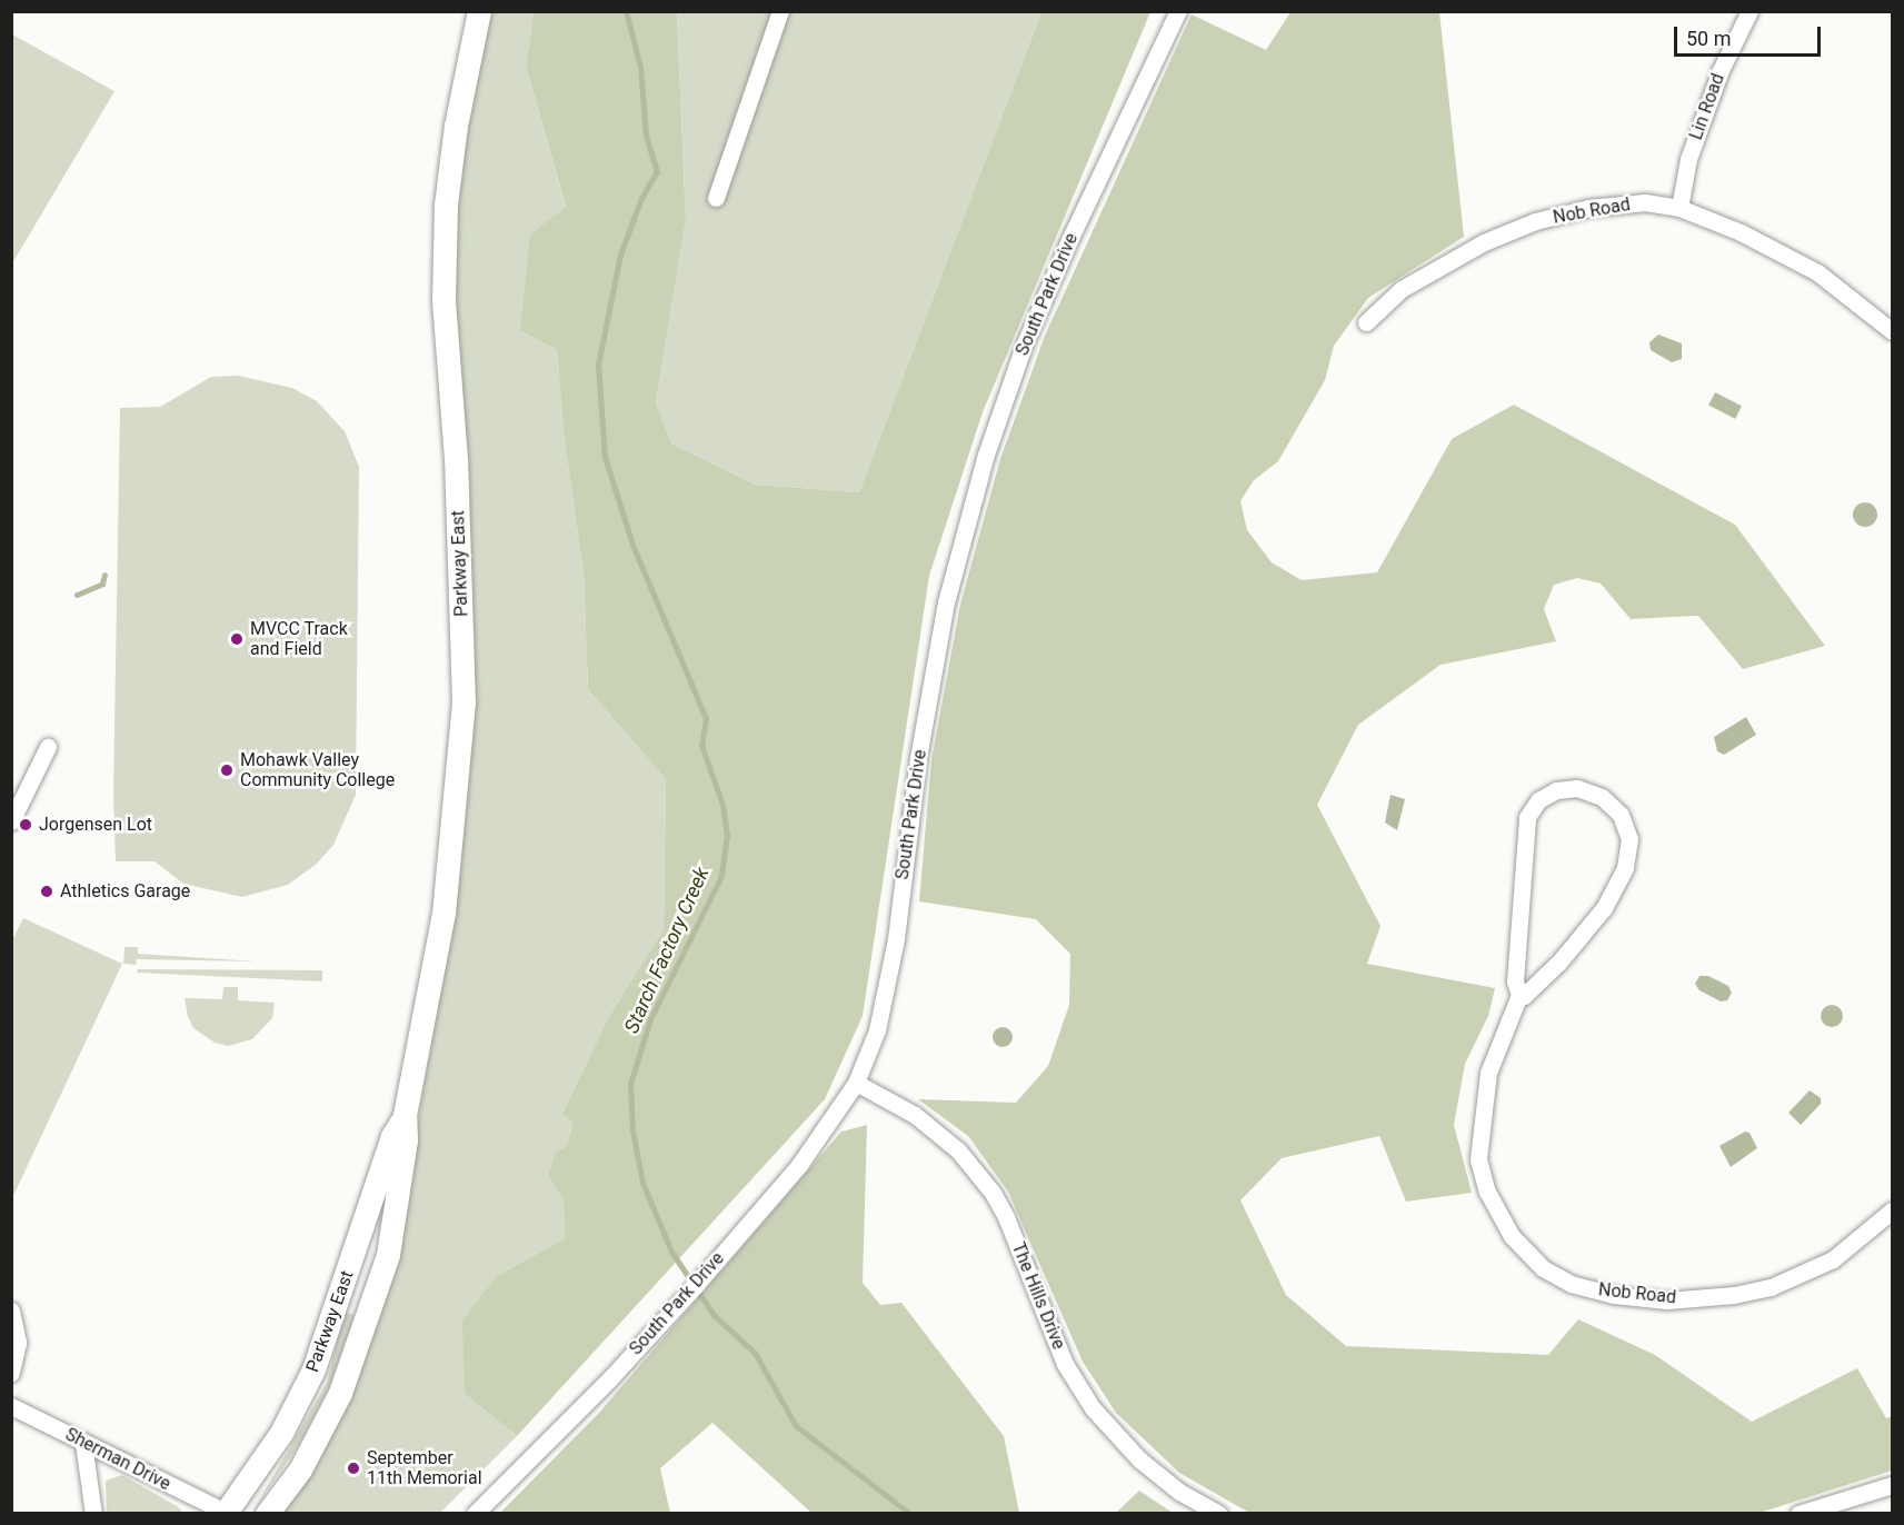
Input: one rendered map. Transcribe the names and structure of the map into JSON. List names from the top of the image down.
{
  "streets": {
    "street": [
      "Lin Road",
      "Nob Road",
      "South Park Drive",
      "Parkway East",
      "The Hills Drive",
      "Sherman Drive"
    ]
  },
  "crossings": [
    ["Lin Road", "Nob Road"],
    ["South Park Drive", "The Hills Drive"],
    ["Parkway East", "Sherman Drive"]
  ],
  "water": ["Starch Factory Creek"],
  "places": [
    "MVCC Track and Field",
    "Mohawk Valley Community College",
    "Jorgensen Lot",
    "Athletics Garage",
    "September 11th Memorial"
  ],
  "scale_bar": "50 m"
}
